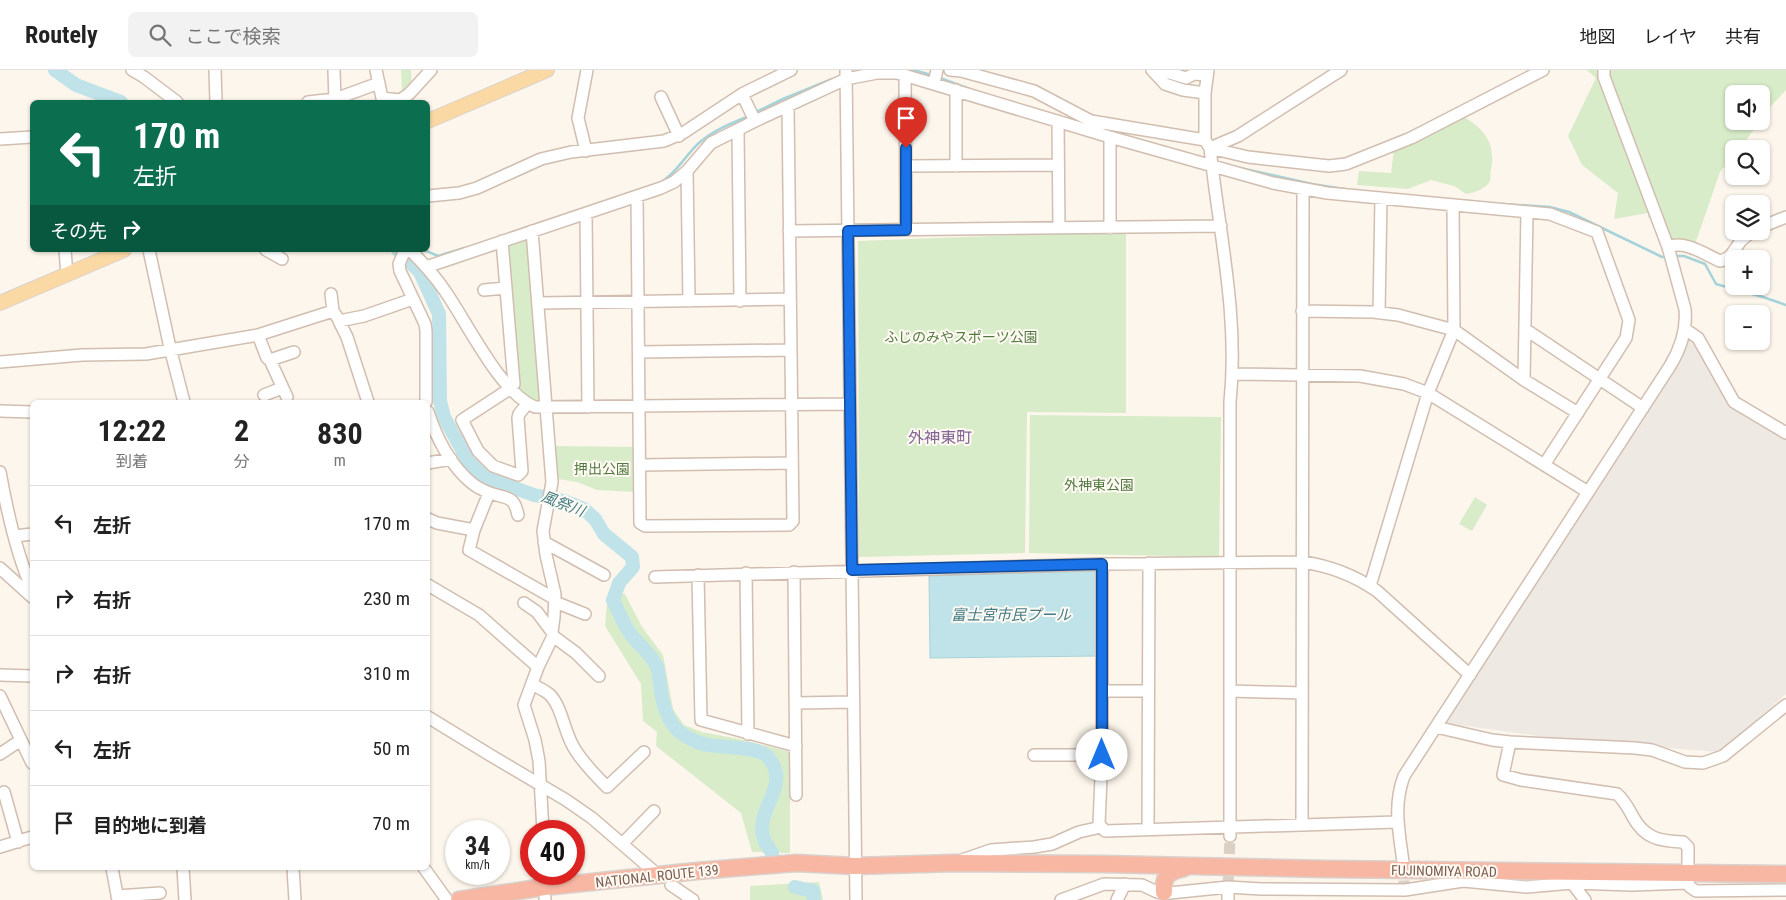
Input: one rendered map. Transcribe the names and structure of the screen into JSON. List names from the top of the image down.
{
  "streets": {
    "highway": ["FUJINOMIYA ROAD", "NATIONAL ROUTE 139"]
  },
  "crossings": [
    ["FUJINOMIYA ROAD", "NATIONAL ROUTE 139"]
  ],
  "districts": ["外神東町"],
  "water": ["風祭川", "富士宮市民プール"],
  "parks": ["ふじのみやスポーツ公園", "押出公園", "外神東公園"],
  "page": {
    "header": "Routely",
    "search": "ここで検索",
    "nav": ["地図", "レイヤ", "共有"],
    "map_buttons": ["+", "−"],
    "turn": ["170 m", "左折"],
    "then": "その先",
    "eta": [
      "12:22",
      "到着",
      "2",
      "分",
      "830",
      "m"
    ],
    "list": [
      {
        "name": "左折",
        "value": "170 m"
      },
      {
        "name": "右折",
        "value": "230 m"
      },
      {
        "name": "右折",
        "value": "310 m"
      },
      {
        "name": "左折",
        "value": "50 m"
      },
      {
        "name": "目的地に到着",
        "value": "70 m"
      }
    ],
    "speed": "34 km/h",
    "limit": "40"
  }
}
